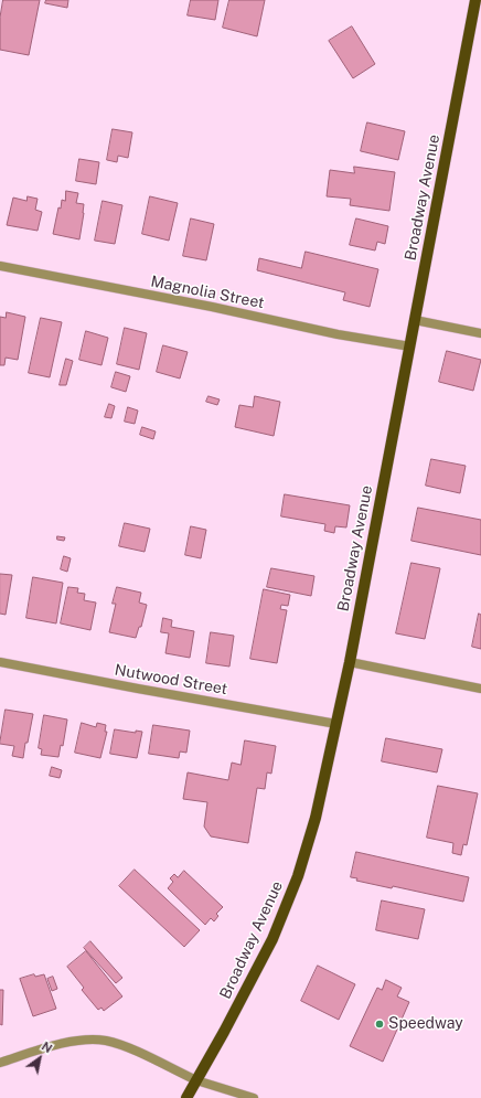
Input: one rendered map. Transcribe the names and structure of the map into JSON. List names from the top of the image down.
{
  "streets": {
    "main road": ["Broadway Avenue"],
    "street": ["Magnolia Street", "Nutwood Street"]
  },
  "crossings": [
    ["Broadway Avenue", "Magnolia Street"],
    ["Broadway Avenue", "Nutwood Street"]
  ],
  "places": ["Speedway"],
  "north": "top right"
}
